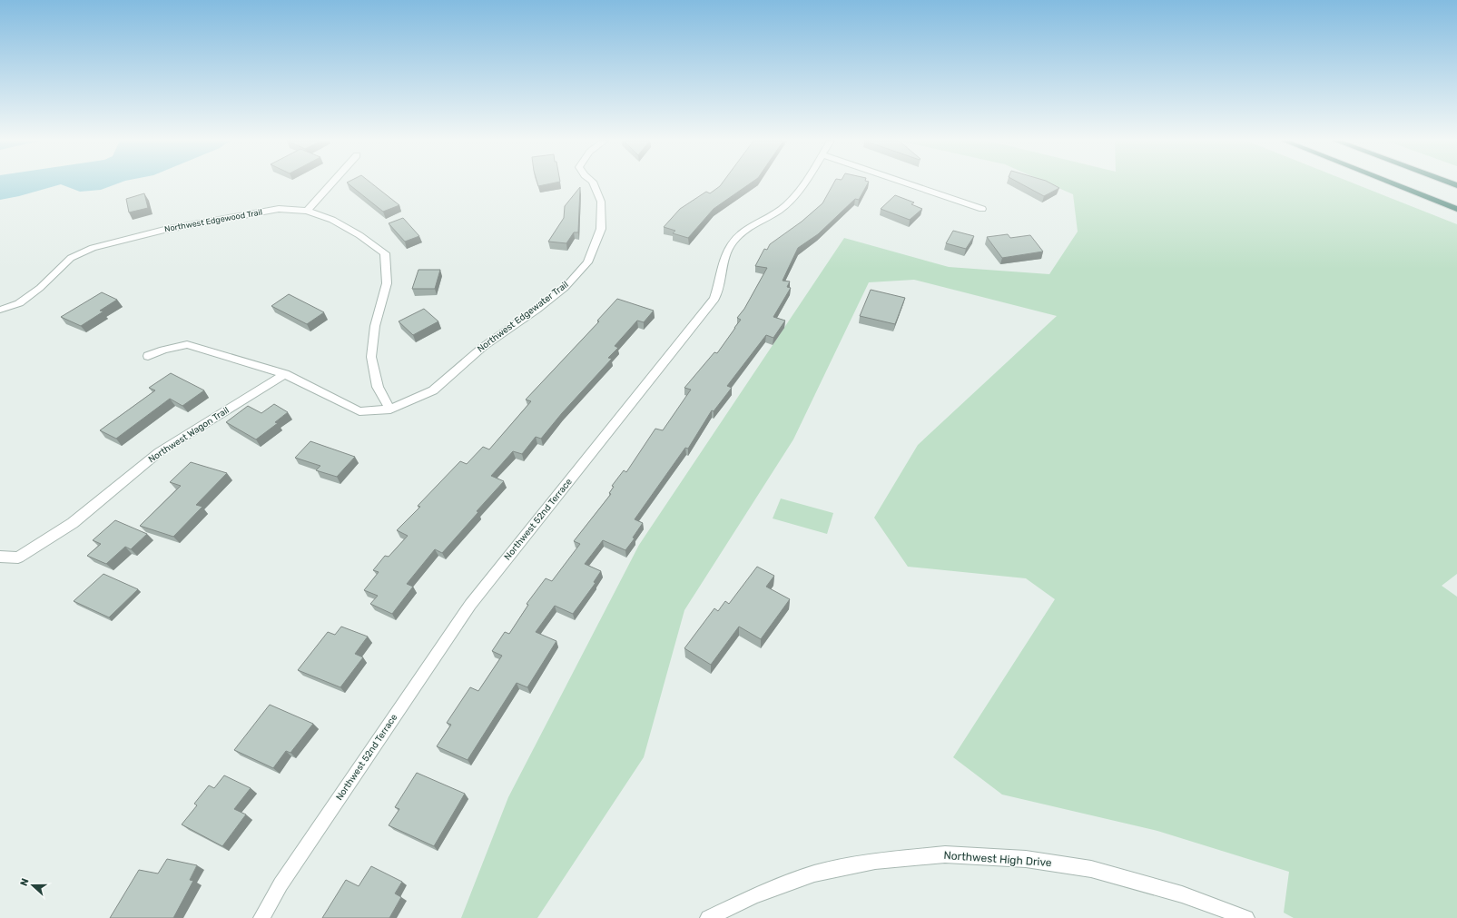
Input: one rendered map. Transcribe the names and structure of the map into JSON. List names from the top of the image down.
{
  "streets": {
    "street": [
      "Northwest Edgewood Trail",
      "Northwest Edgewater Trail",
      "Northwest Wagon Trail",
      "Northwest 52nd Terrace",
      "Northwest High Drive"
    ]
  },
  "crossings": [
    ["Northwest Edgewood Trail", "Northwest Edgewater Trail"]
  ],
  "north": "left"
}
